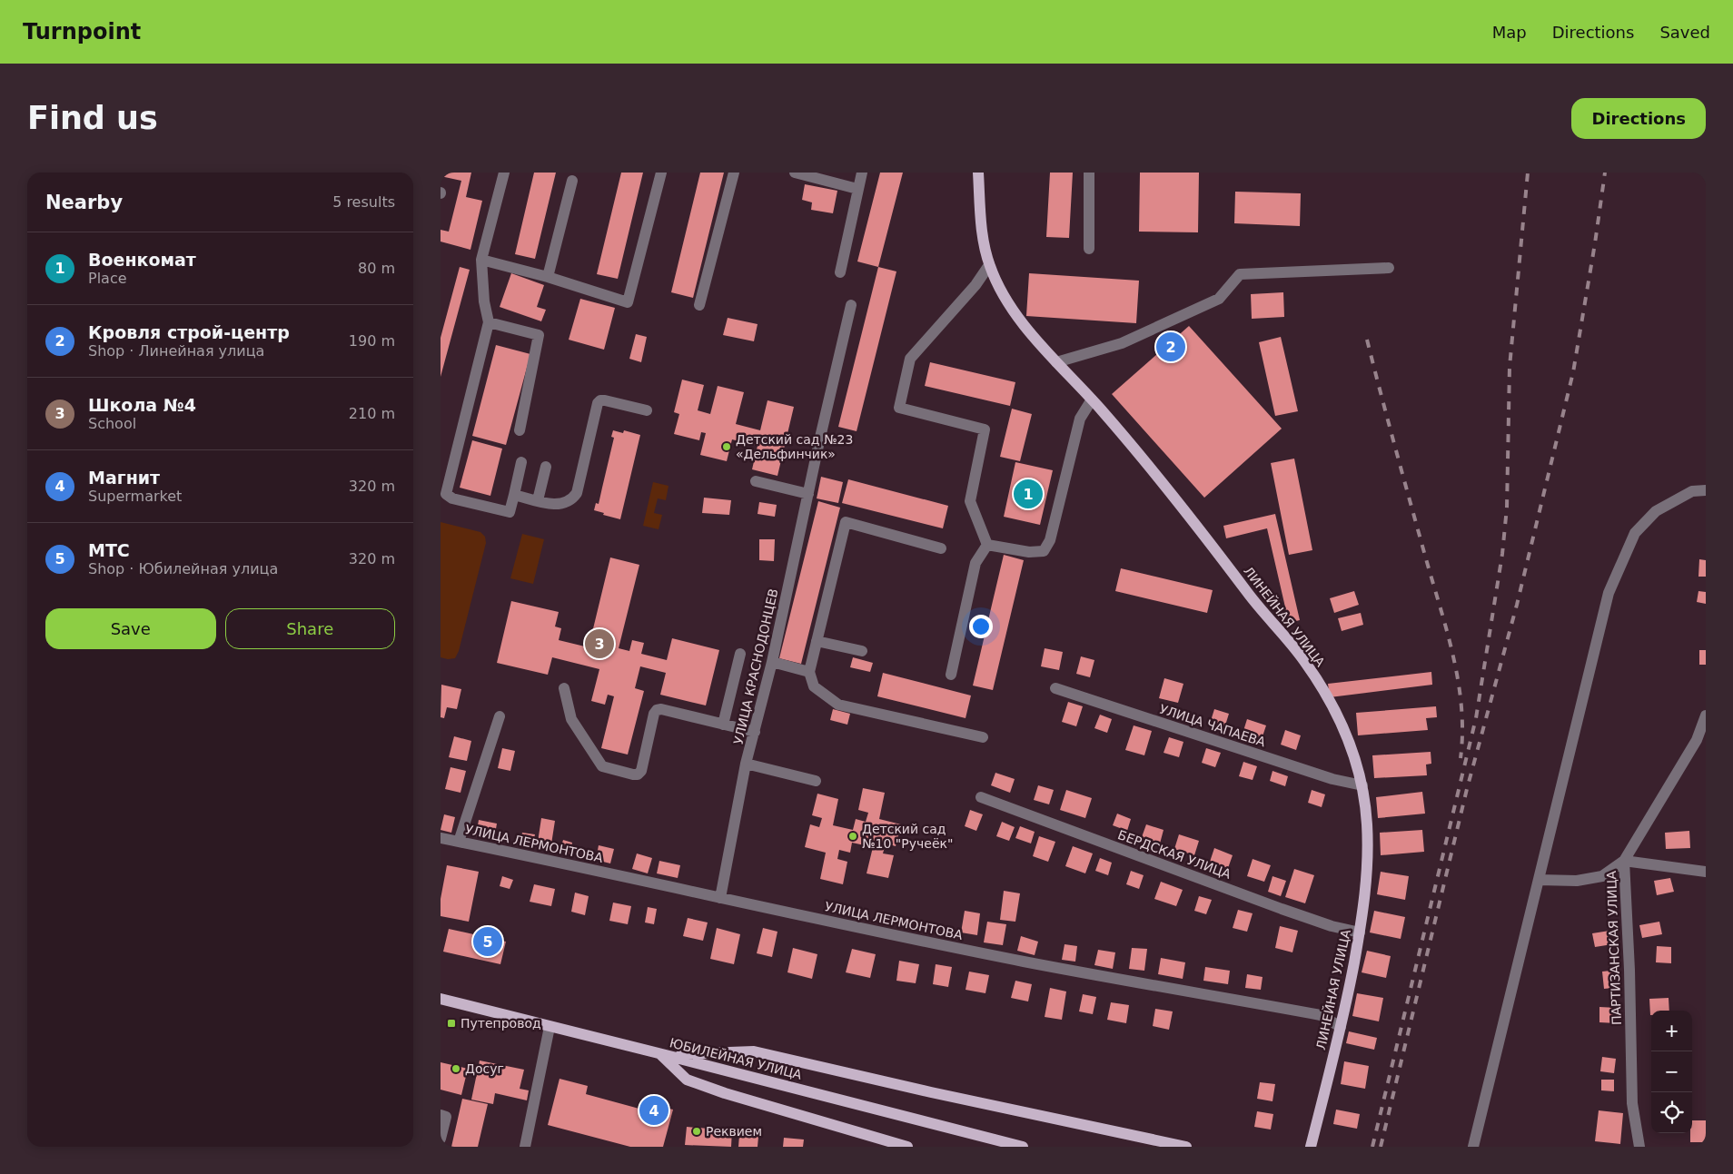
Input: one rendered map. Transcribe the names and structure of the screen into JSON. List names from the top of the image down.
{
  "streets": {
    "main road": ["ЛИНЕЙНАЯ УЛИЦА", "ЮБИЛЕЙНАЯ УЛИЦА"],
    "street": [
      "УЛИЦА КРАСНОДОНЦЕВ",
      "УЛИЦА ЧАПАЕВА",
      "УЛИЦА ЛЕРМОНТОВА",
      "БЕРДСКАЯ УЛИЦА",
      "ПАРТИЗАНСКАЯ УЛИЦА"
    ]
  },
  "crossings": [
    ["ЛИНЕЙНАЯ УЛИЦА", "УЛИЦА ЧАПАЕВА"],
    ["ЛИНЕЙНАЯ УЛИЦА", "УЛИЦА ЛЕРМОНТОВА"],
    ["ЛИНЕЙНАЯ УЛИЦА", "БЕРДСКАЯ УЛИЦА"],
    ["УЛИЦА КРАСНОДОНЦЕВ", "УЛИЦА ЛЕРМОНТОВА"]
  ],
  "places": {
    "other": [
      "Детский сад №23 «Дельфинчик»",
      "Детский сад №10 \"Ручеёк\"",
      "Досуг",
      "Реквием"
    ],
    "transit": ["Путепровод"]
  },
  "page": {
    "header": "Turnpoint",
    "nav": ["Map", "Directions", "Saved"],
    "buttons": [
      "Directions",
      ["Save", "Share"]
    ],
    "title": "Find us",
    "heading": ["Nearby", "5 results"],
    "list": [
      {
        "mark": "1",
        "name": "Военкомат",
        "note": "Place",
        "value": "80 m"
      },
      {
        "mark": "2",
        "name": "Кровля строй-центр",
        "note": "Shop · Линейная улица",
        "value": "190 m"
      },
      {
        "mark": "3",
        "name": "Школа №4",
        "note": "School",
        "value": "210 m"
      },
      {
        "mark": "4",
        "name": "Магнит",
        "note": "Supermarket",
        "value": "320 m"
      },
      {
        "mark": "5",
        "name": "МТС",
        "note": "Shop · Юбилейная улица",
        "value": "320 m"
      }
    ],
    "pins": [
      "2",
      "1",
      "3",
      "5",
      "4"
    ],
    "map_buttons": ["+", "−"]
  }
}
